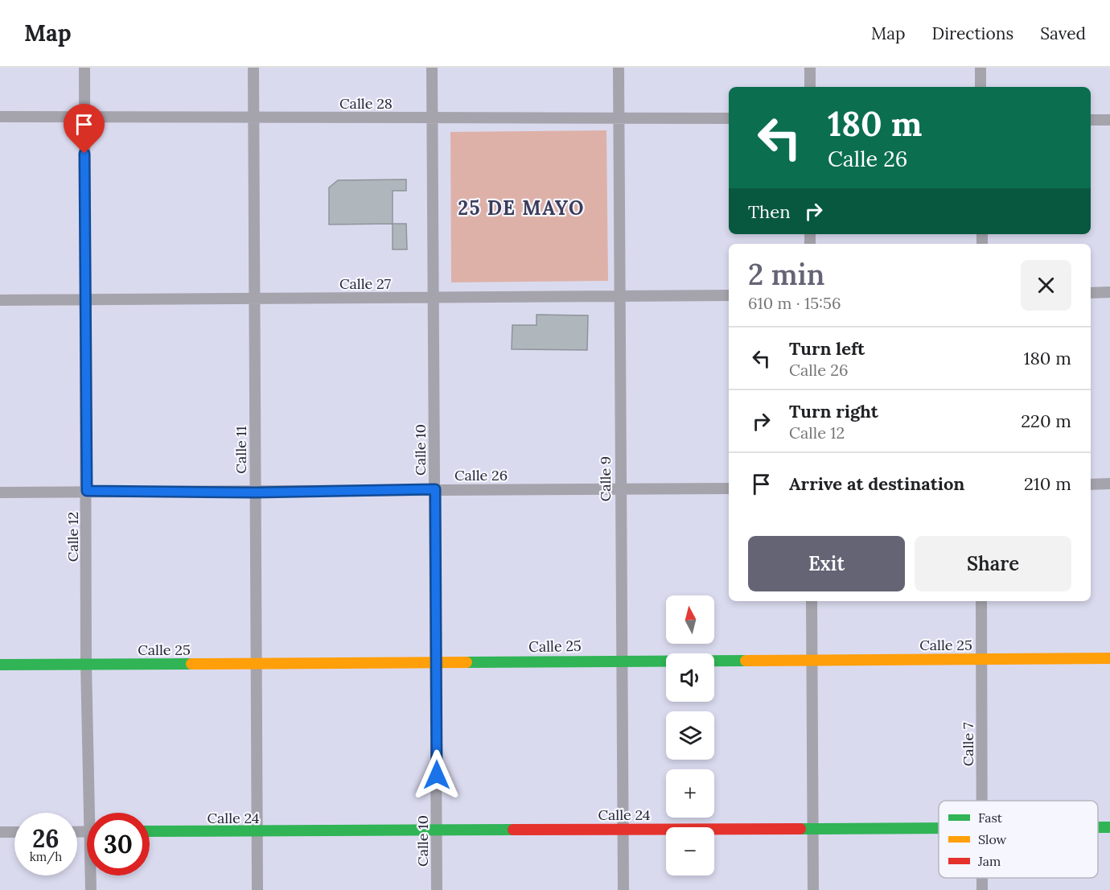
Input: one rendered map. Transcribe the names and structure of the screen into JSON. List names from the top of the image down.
{
  "streets": {
    "street": [
      "Calle 28",
      "Calle 27",
      "Calle 11",
      "Calle 10",
      "Calle 26",
      "Calle 9",
      "Calle 12",
      "Calle 25",
      "Calle 7",
      "Calle 24"
    ]
  },
  "crossings": [
    ["Calle 28", "Calle 11"],
    ["Calle 28", "Calle 10"],
    ["Calle 28", "Calle 9"],
    ["Calle 28", "Calle 12"],
    ["Calle 27", "Calle 11"],
    ["Calle 27", "Calle 10"],
    ["Calle 27", "Calle 9"],
    ["Calle 27", "Calle 12"],
    ["Calle 11", "Calle 26"],
    ["Calle 11", "Calle 25"],
    ["Calle 11", "Calle 24"],
    ["Calle 10", "Calle 26"],
    ["Calle 10", "Calle 25"],
    ["Calle 10", "Calle 24"],
    ["Calle 26", "Calle 9"],
    ["Calle 26", "Calle 12"],
    ["Calle 9", "Calle 25"],
    ["Calle 9", "Calle 24"],
    ["Calle 12", "Calle 25"],
    ["Calle 25", "Calle 7"]
  ],
  "districts": ["25 DE MAYO"],
  "legend": ["Fast", "Slow", "Jam"],
  "north": "top",
  "page": {
    "header": "Map",
    "nav": ["Map", "Directions", "Saved"],
    "turn": ["180 m", "Calle 26"],
    "then": "Then",
    "heading": ["2 min", "610 m · 15:56"],
    "list": [
      {
        "name": "Turn left",
        "note": "Calle 26",
        "value": "180 m"
      },
      {
        "name": "Turn right",
        "note": "Calle 12",
        "value": "220 m"
      },
      {
        "name": "Arrive at destination",
        "value": "210 m"
      }
    ],
    "buttons": ["Exit", "Share"],
    "map_buttons": ["+", "−"],
    "speed": "26 km/h",
    "limit": "30"
  }
}
